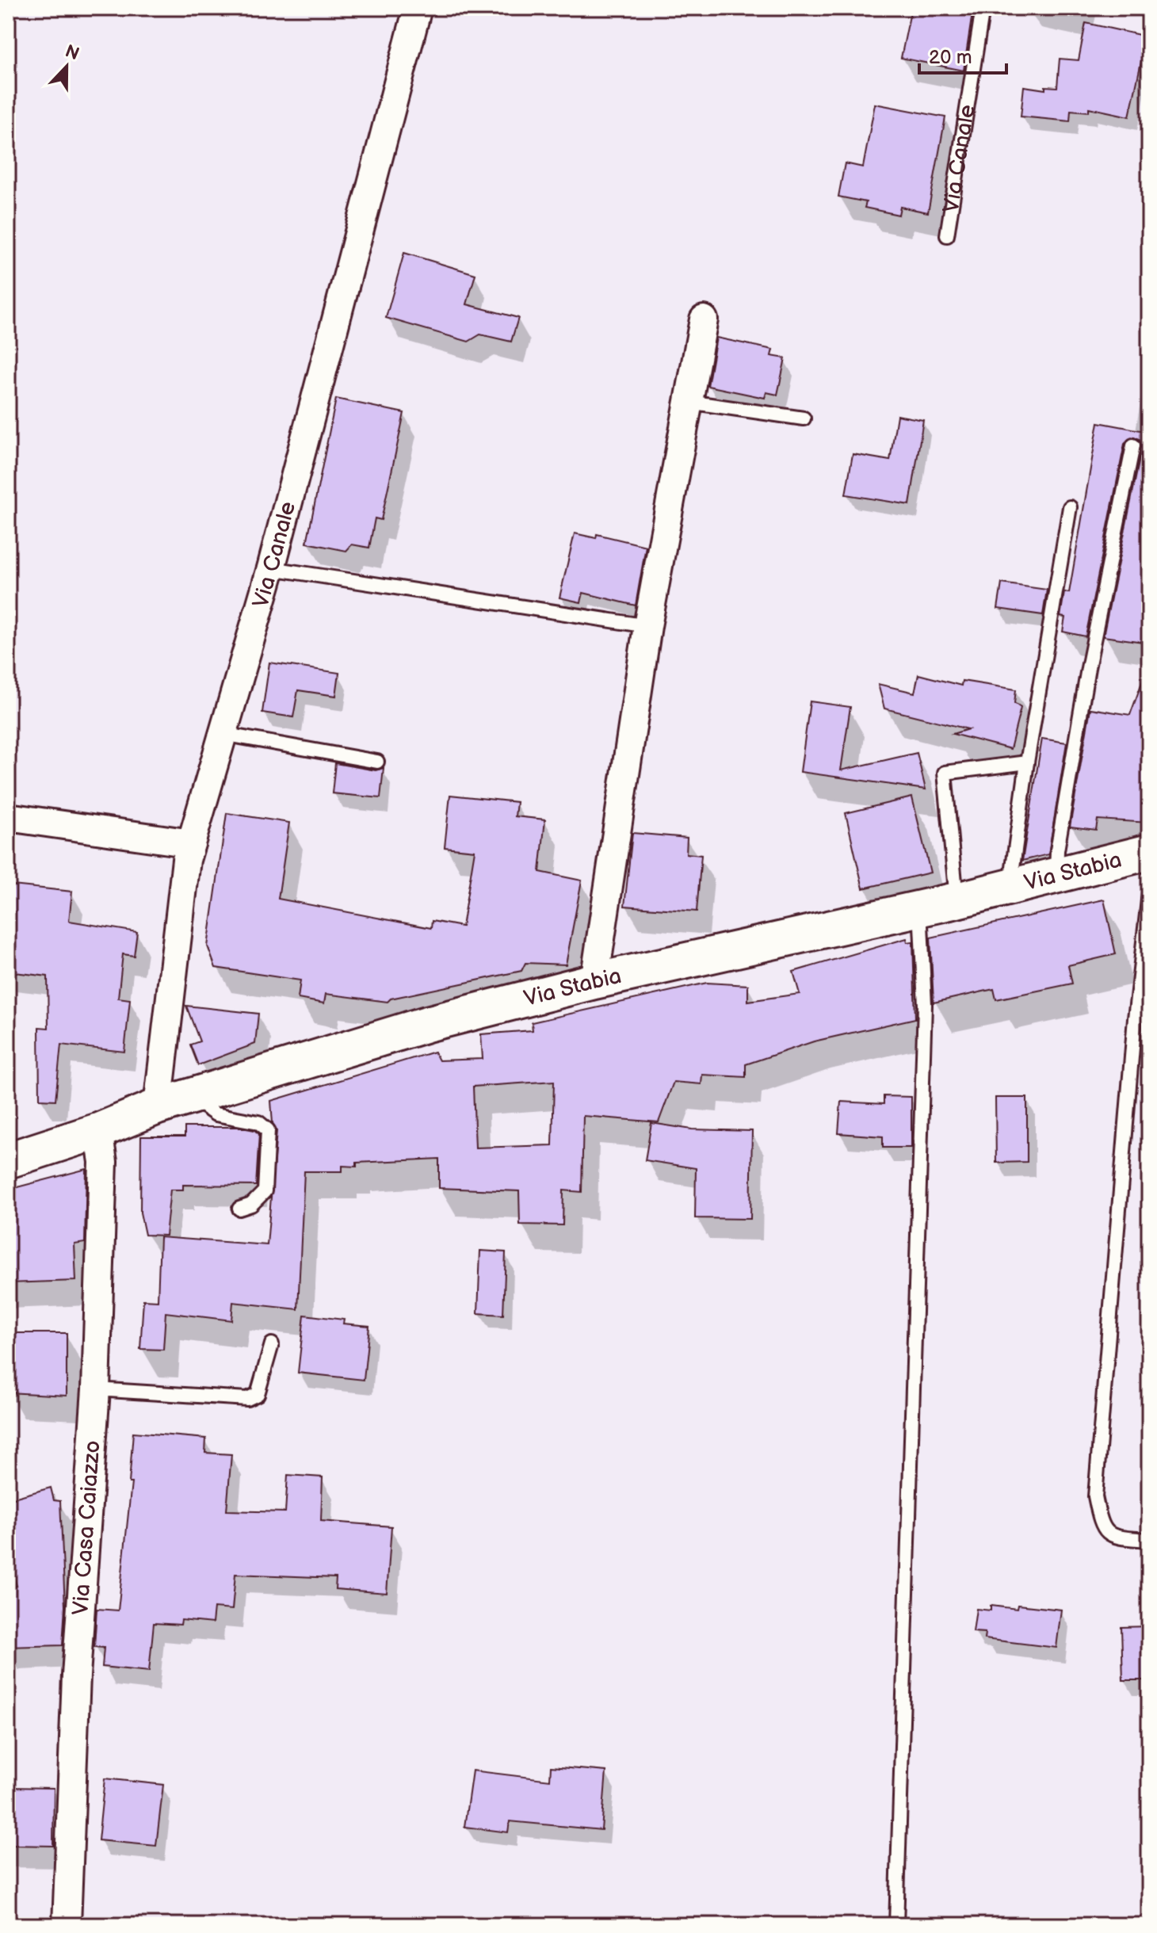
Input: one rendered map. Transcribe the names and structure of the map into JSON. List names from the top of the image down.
{
  "streets": {
    "main road": ["Via Stabia"],
    "street": ["Via Canale", "Via Casa Caiazzo"]
  },
  "crossings": [
    ["Via Canale", "Via Stabia"],
    ["Via Stabia", "Via Casa Caiazzo"]
  ],
  "scale_bar": "20 m",
  "north": "top"
}
